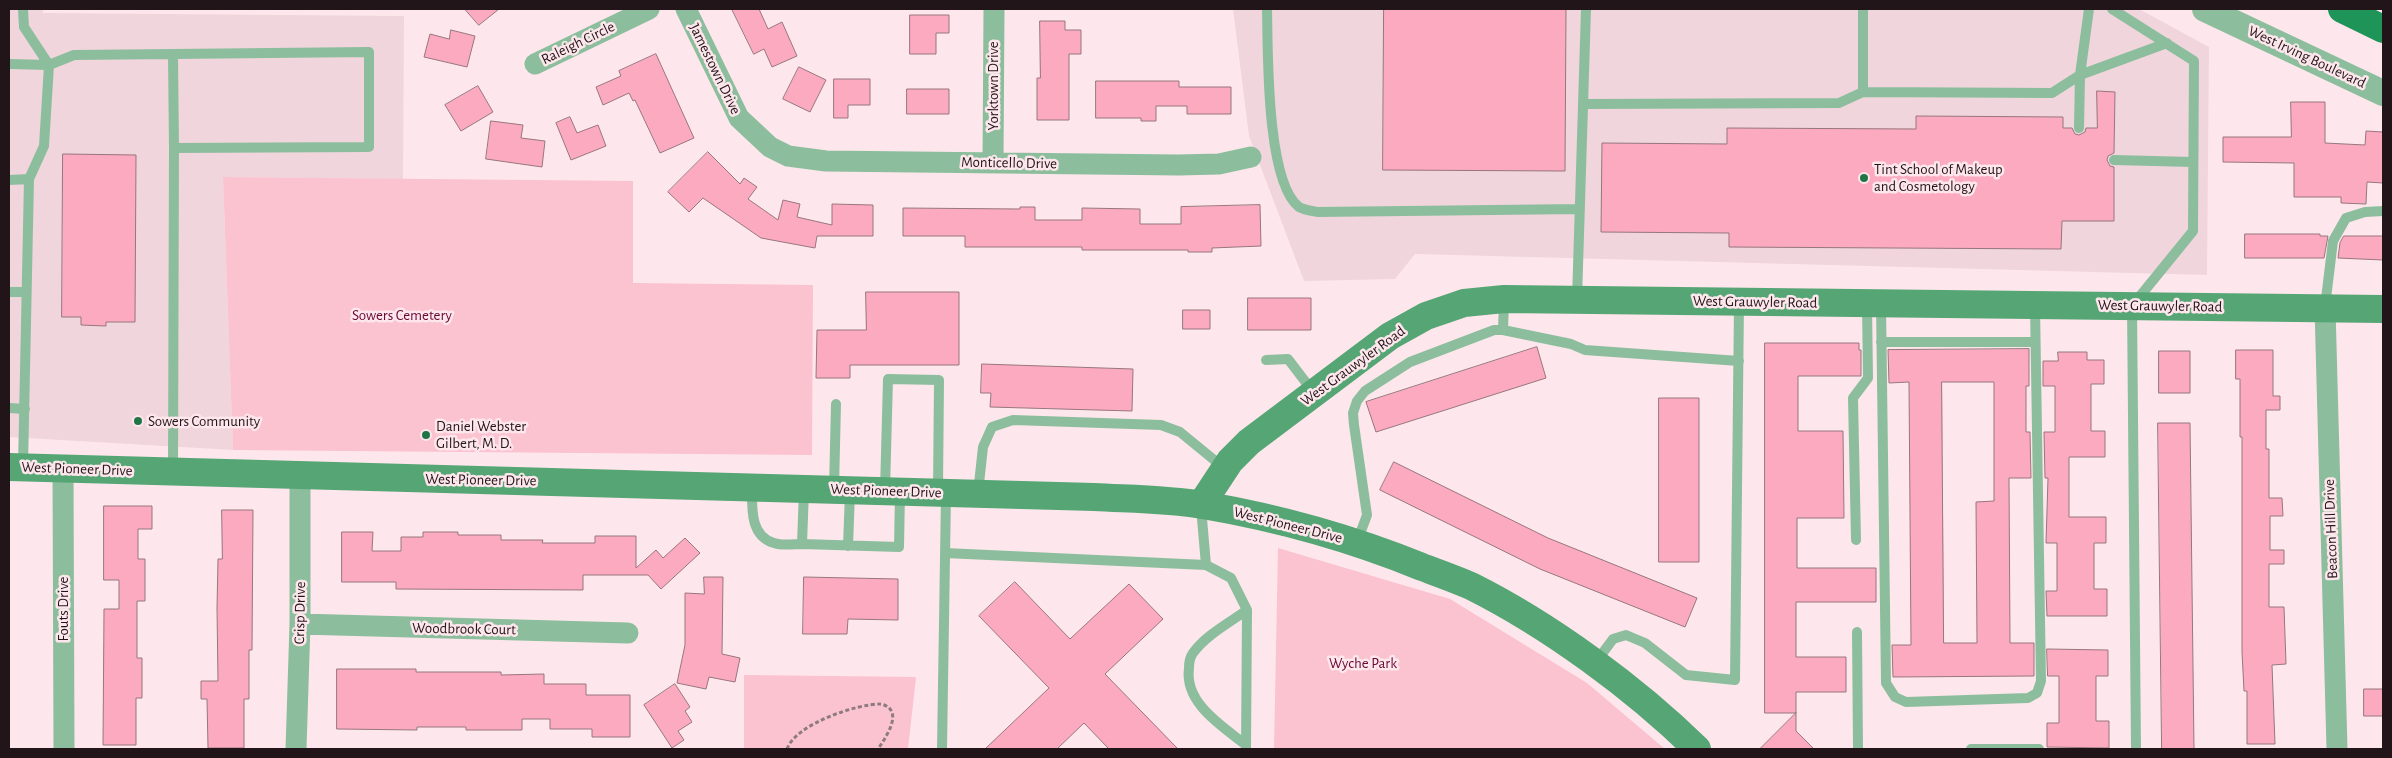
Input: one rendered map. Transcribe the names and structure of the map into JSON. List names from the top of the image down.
{
  "streets": {
    "main road": ["West Grauwyler Road", "West Pioneer Drive"],
    "street": [
      "Raleigh Circle",
      "West Irving Boulevard",
      "Jamestown Drive",
      "Yorktown Drive",
      "Monticello Drive",
      "Beacon Hill Drive",
      "Fouts Drive",
      "Crisp Drive",
      "Woodbrook Court"
    ]
  },
  "crossings": [
    ["Jamestown Drive", "Monticello Drive"],
    ["Yorktown Drive", "Monticello Drive"],
    ["West Grauwyler Road", "West Pioneer Drive"],
    ["West Grauwyler Road", "Beacon Hill Drive"],
    ["West Pioneer Drive", "Fouts Drive"],
    ["West Pioneer Drive", "Crisp Drive"],
    ["Crisp Drive", "Woodbrook Court"]
  ],
  "parks": ["Sowers Cemetery", "Wyche Park"],
  "places": ["Tint School of Makeup and Cosmetology", "Sowers Community", "Daniel Webster Gilbert, M. D."]
}
